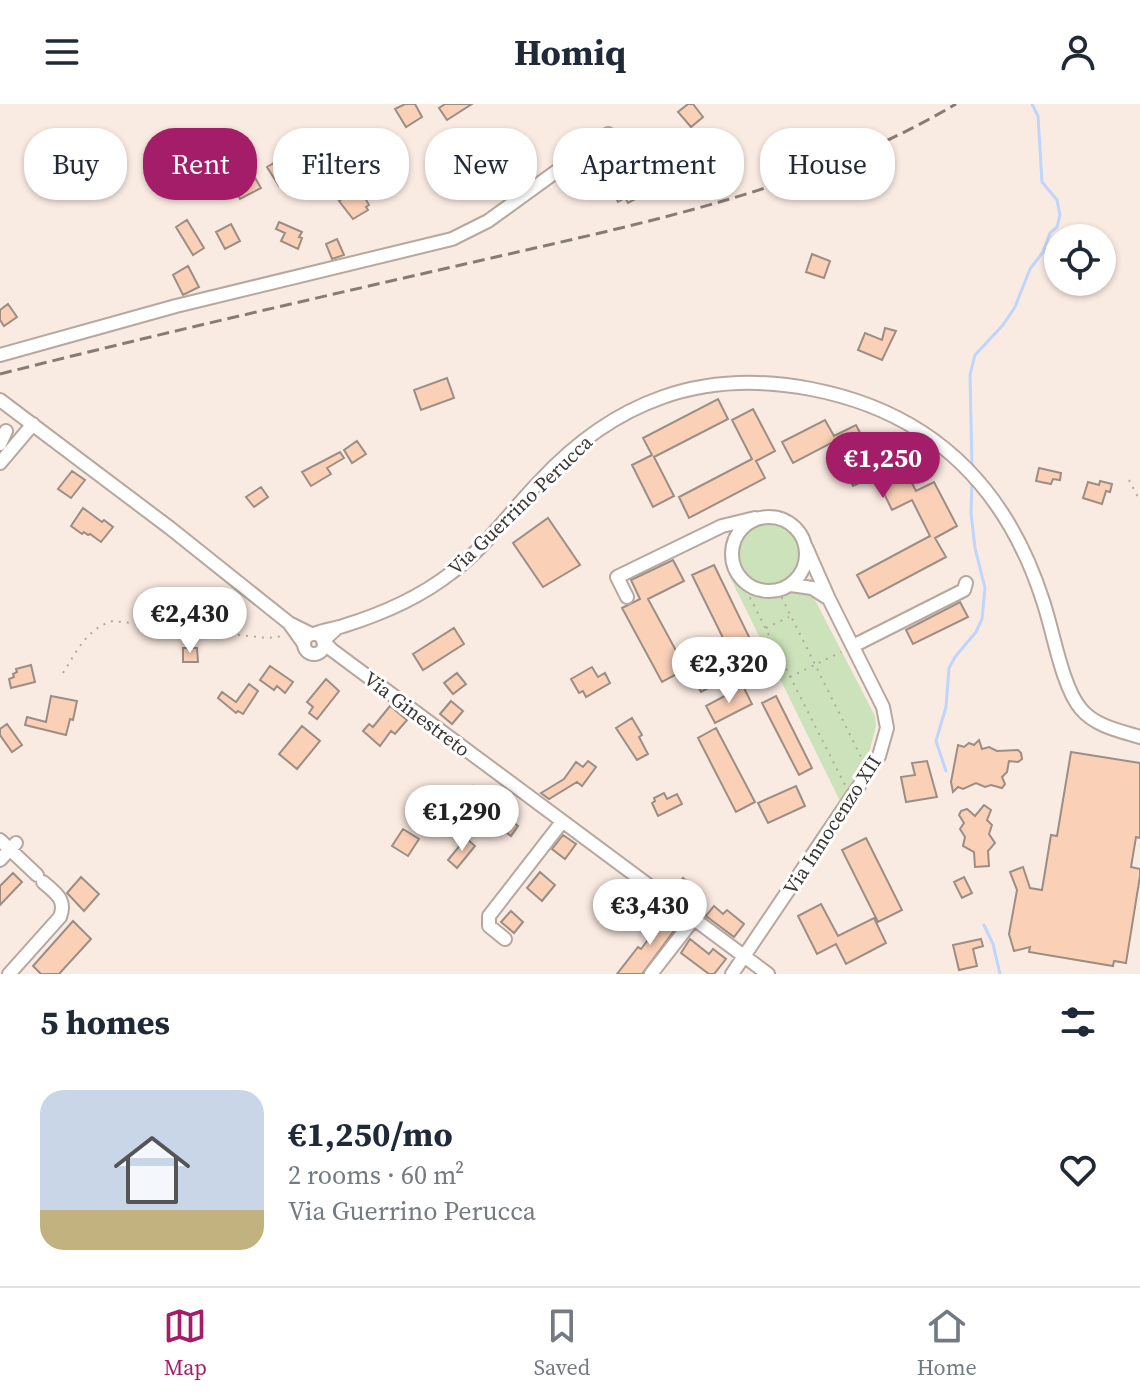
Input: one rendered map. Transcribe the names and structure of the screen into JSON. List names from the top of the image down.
{
  "streets": {
    "street": ["Via Guerrino Perucca", "Via Ginestreto", "Via Innocenzo XII"]
  },
  "crossings": [
    ["Via Guerrino Perucca", "Via Ginestreto"],
    ["Via Ginestreto", "Via Innocenzo XII"]
  ],
  "page": {
    "header": "Homiq",
    "chip": [
      "Buy",
      "Rent",
      "Filters",
      "New",
      "Apartment",
      "House"
    ],
    "price": [
      "€1,250",
      "€2,430",
      "€2,320",
      "€1,290",
      "€3,430"
    ],
    "heading": "5 homes",
    "list": [
      {
        "name": "€1,250/mo",
        "note": "2 rooms · 60 m² · Via Guerrino Perucca"
      }
    ],
    "tabs": ["Map", "Saved", "Home"]
  }
}
